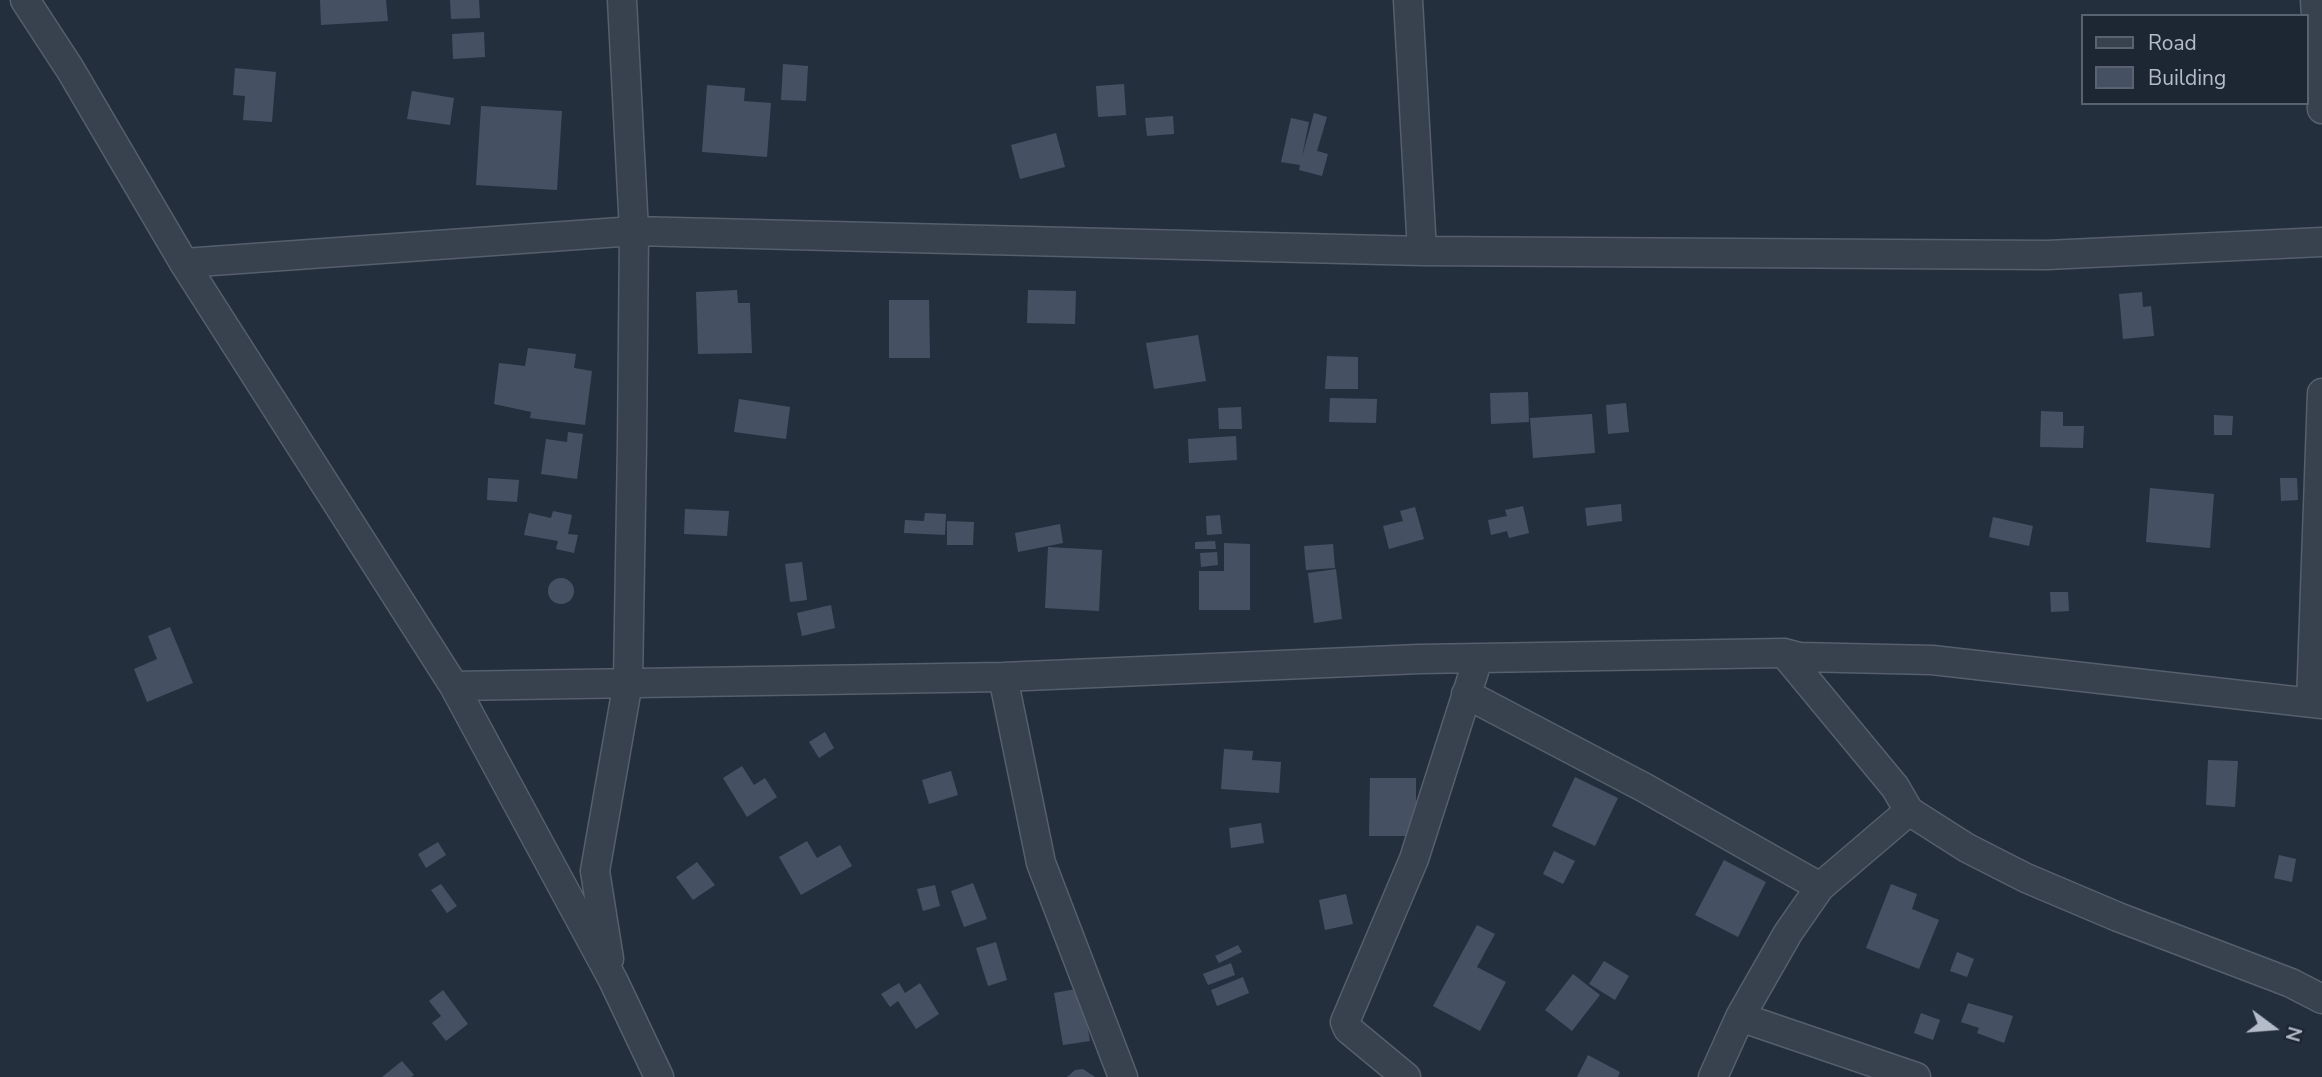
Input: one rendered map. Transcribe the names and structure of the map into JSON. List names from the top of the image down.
{
  "legend": ["Road", "Building"],
  "north": "right"
}
